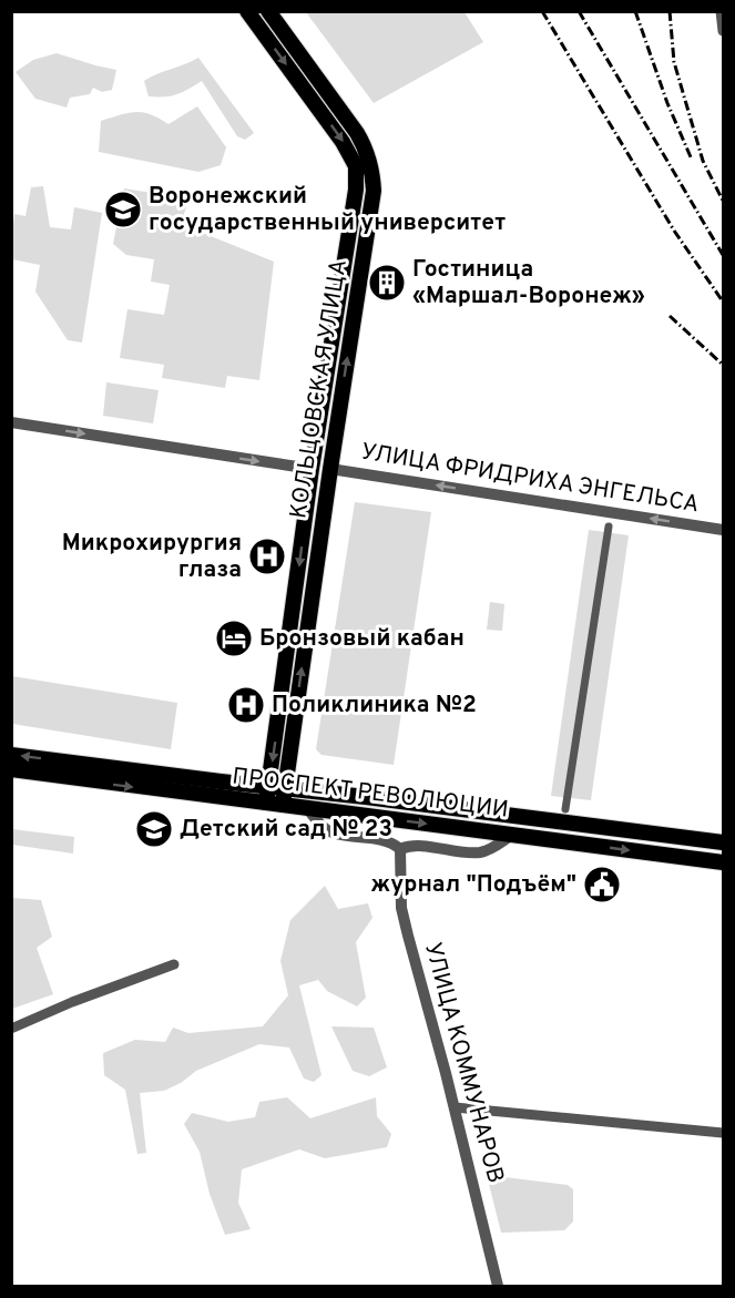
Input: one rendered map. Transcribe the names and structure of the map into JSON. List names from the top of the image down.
{
  "streets": {
    "main road": ["КОЛЬЦОВСКАЯ УЛИЦА", "ПРОСПЕКТ РЕВОЛЮЦИИ"],
    "street": ["УЛИЦА ФРИДРИХА ЭНГЕЛЬСА", "УЛИЦА КОММУНАРОВ"]
  },
  "crossings": [
    ["КОЛЬЦОВСКАЯ УЛИЦА", "УЛИЦА ФРИДРИХА ЭНГЕЛЬСА"],
    ["КОЛЬЦОВСКАЯ УЛИЦА", "ПРОСПЕКТ РЕВОЛЮЦИИ"]
  ],
  "one_way": ["УЛИЦА ФРИДРИХА ЭНГЕЛЬСА"],
  "places": {
    "school or university": ["Воронежский государственный университет", "Детский сад № 23"],
    "building": ["Гостиница «Маршал-Воронеж»"],
    "hospital": ["Микрохирургия глаза", "Поликлиника №2"],
    "hotel": ["Бронзовый кабан"],
    "public building": ["журнал \"Подъём\""]
  }
}
